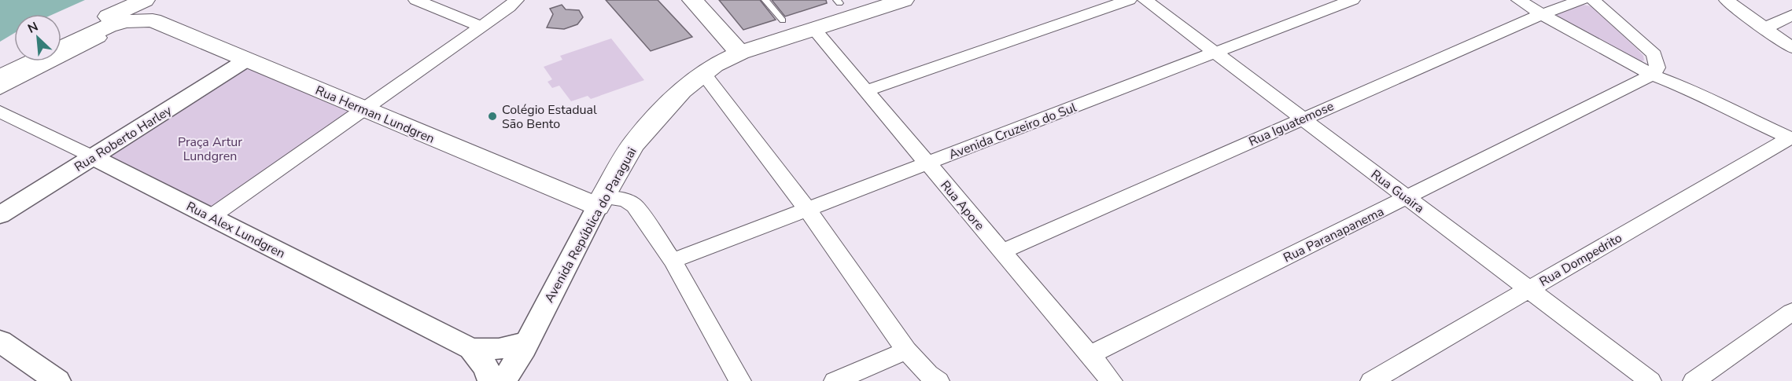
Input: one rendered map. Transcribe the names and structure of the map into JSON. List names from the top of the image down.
{
  "streets": {
    "main road": ["Rua Herman Lundgren", "Avenida República do Paraguai"],
    "street": [
      "Rua Iguatemose",
      "Avenida Cruzeiro do Sul",
      "Rua Roberto Harley",
      "Rua Guaira",
      "Rua Apore",
      "Rua Alex Lundgren",
      "Rua Paranapanema",
      "Rua Dompedrito"
    ]
  },
  "crossings": [
    ["Rua Herman Lundgren", "Rua Roberto Harley"],
    ["Rua Herman Lundgren", "Avenida República do Paraguai"],
    ["Rua Iguatemose", "Rua Guaira"],
    ["Rua Iguatemose", "Rua Apore"],
    ["Avenida Cruzeiro do Sul", "Rua Guaira"],
    ["Avenida Cruzeiro do Sul", "Rua Apore"],
    ["Rua Roberto Harley", "Rua Alex Lundgren"],
    ["Rua Guaira", "Rua Paranapanema"],
    ["Rua Guaira", "Rua Dompedrito"],
    ["Rua Apore", "Avenida República do Paraguai"],
    ["Rua Apore", "Rua Paranapanema"],
    ["Avenida República do Paraguai", "Rua Alex Lundgren"]
  ],
  "parks": ["Praça Artur Lundgren"],
  "places": ["Colégio Estadual São Bento"],
  "north": "top left"
}
